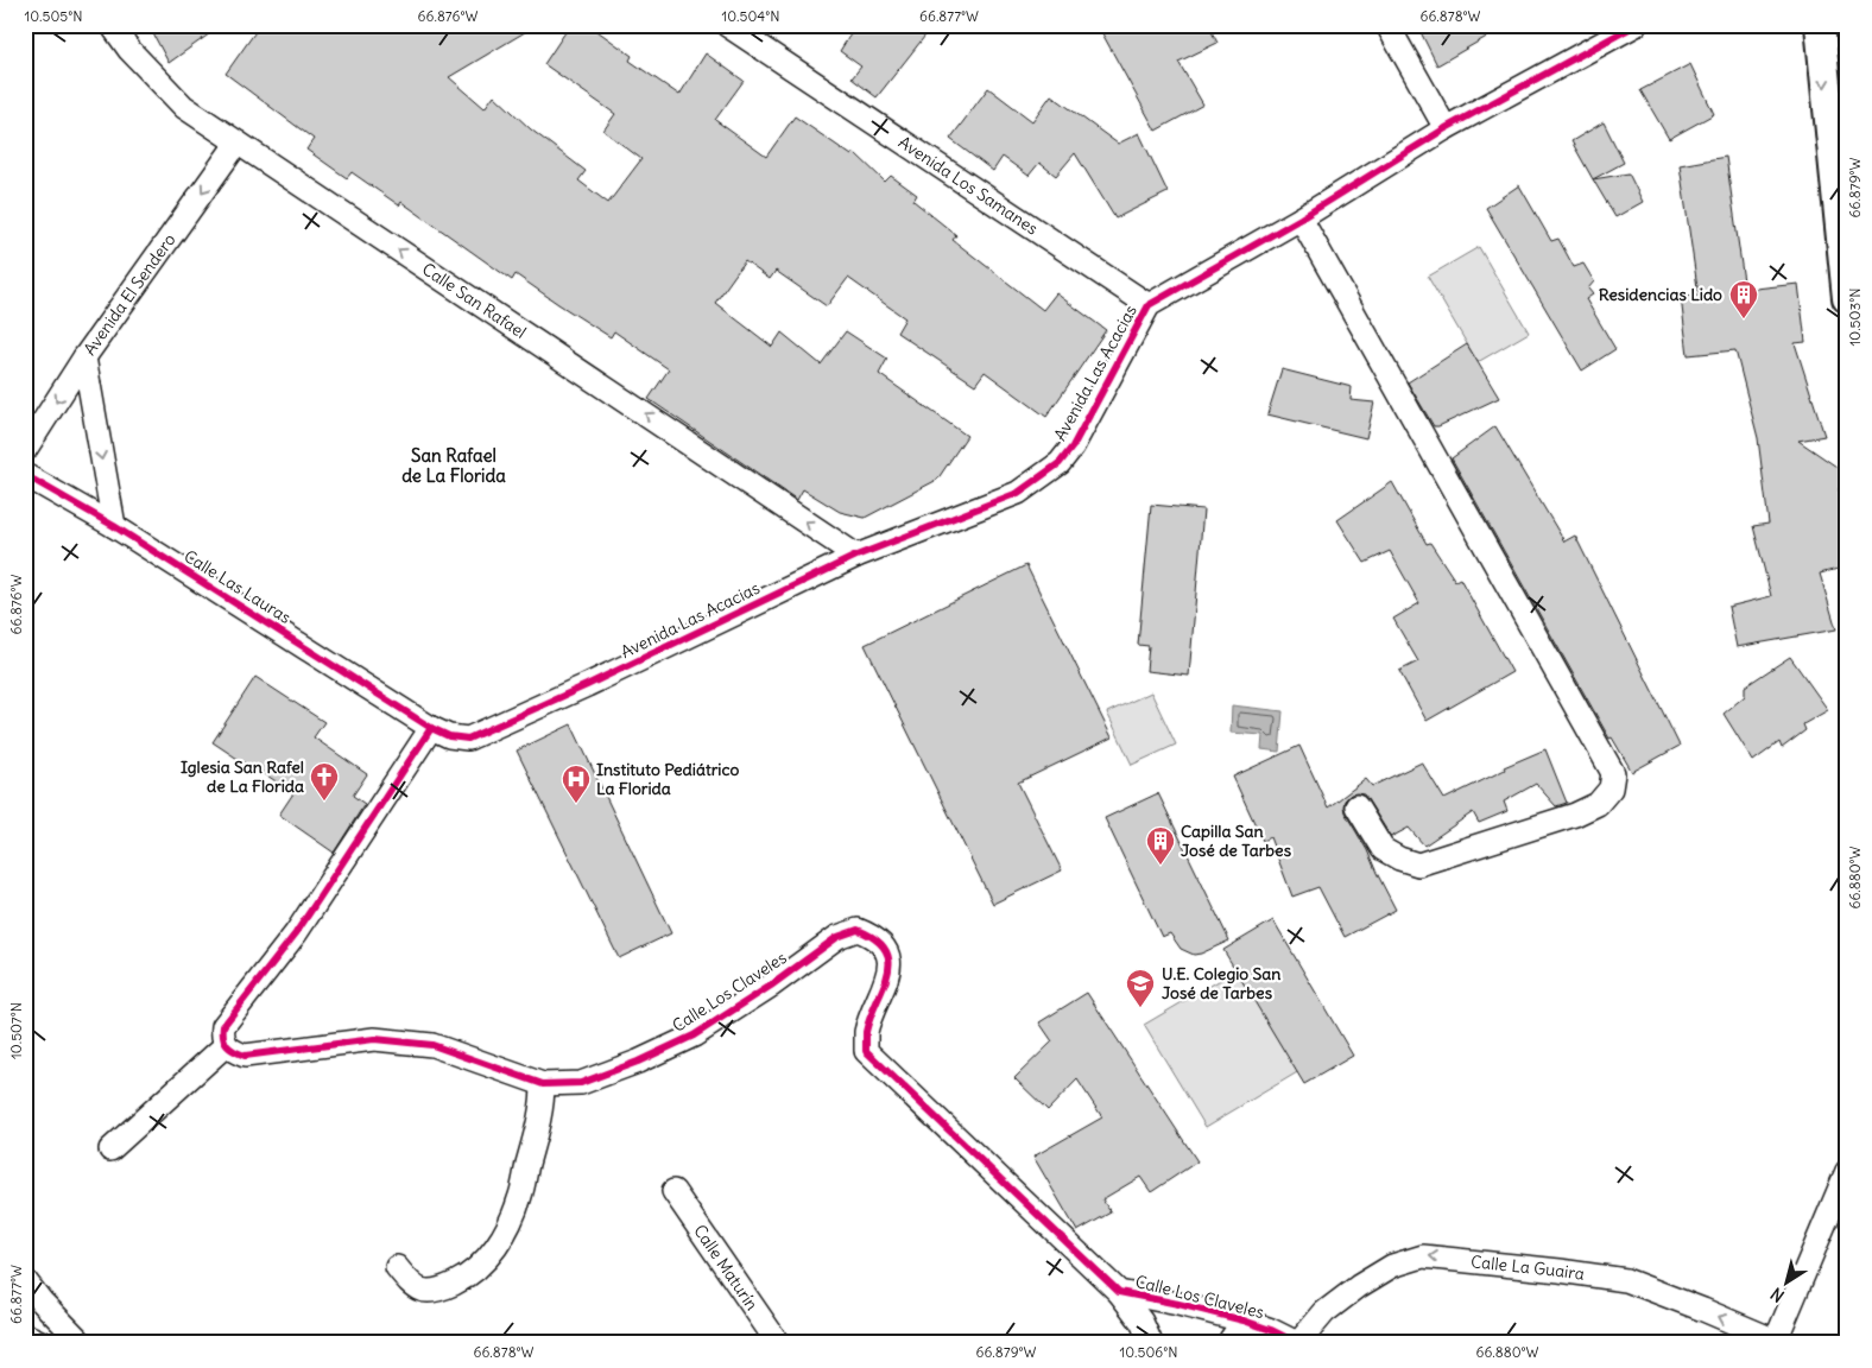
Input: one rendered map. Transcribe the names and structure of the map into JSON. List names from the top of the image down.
{
  "streets": {
    "street": [
      "Avenida Los Samanes",
      "Avenida El Sendero",
      "Calle San Rafael",
      "Avenida Las Acacias",
      "Calle Las Lauras",
      "Calle Los Claveles",
      "Calle Maturín",
      "Calle La Guaira"
    ]
  },
  "crossings": [
    ["Avenida Los Samanes", "Avenida Las Acacias"],
    ["Avenida El Sendero", "Calle San Rafael"],
    ["Calle San Rafael", "Avenida Las Acacias"],
    ["Avenida Las Acacias", "Calle Las Lauras"],
    ["Calle Los Claveles", "Calle La Guaira"]
  ],
  "one_way": ["Avenida El Sendero", "Calle San Rafael", "Calle La Guaira"],
  "districts": ["San Rafael de La Florida"],
  "places": {
    "building": ["Residencias Lido", "Capilla San José de Tarbes"],
    "church": ["Iglesia San Rafel de La Florida"],
    "hospital": ["Instituto Pediátrico La Florida"],
    "school or university": ["U.E. Colegio San José de Tarbes"]
  },
  "north": "bottom left",
  "coordinates": [
    "10.505°N",
    "66.876°W",
    "10.504°N",
    "66.877°W",
    "66.878°W",
    "66.879°W",
    "10.503°N",
    "66.880°W",
    "10.507°N",
    "10.506°N"
  ]
}
